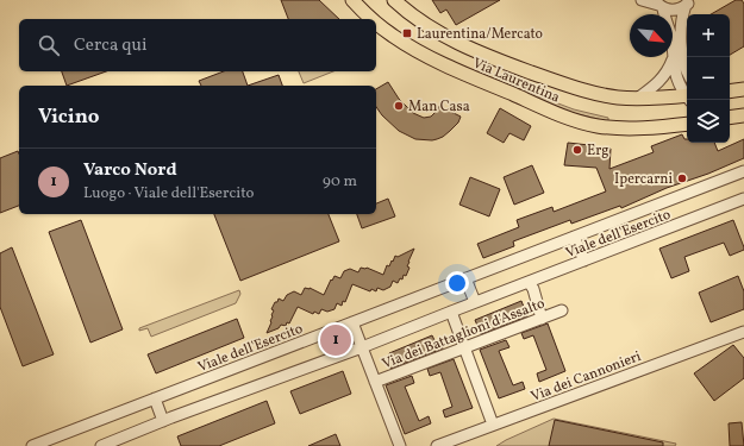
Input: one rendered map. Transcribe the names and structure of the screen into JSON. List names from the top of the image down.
{
  "streets": {
    "main road": ["Via Laurentina"],
    "street": ["Viale dell'Esercito", "Via dei Battaglioni d'Assalto", "Via dei Cannonieri"]
  },
  "places": {
    "transit": ["Laurentina/Mercato"],
    "other": ["Man Casa", "Erg", "Ipercarni"]
  },
  "north": "bottom right",
  "page": {
    "map_buttons": ["+", "−"],
    "search": "Cerca qui",
    "heading": "Vicino",
    "list": [
      {
        "mark": "1",
        "name": "Varco Nord",
        "note": "Luogo · Viale dell'Esercito",
        "value": "90 m"
      }
    ],
    "pins": "1"
  }
}
